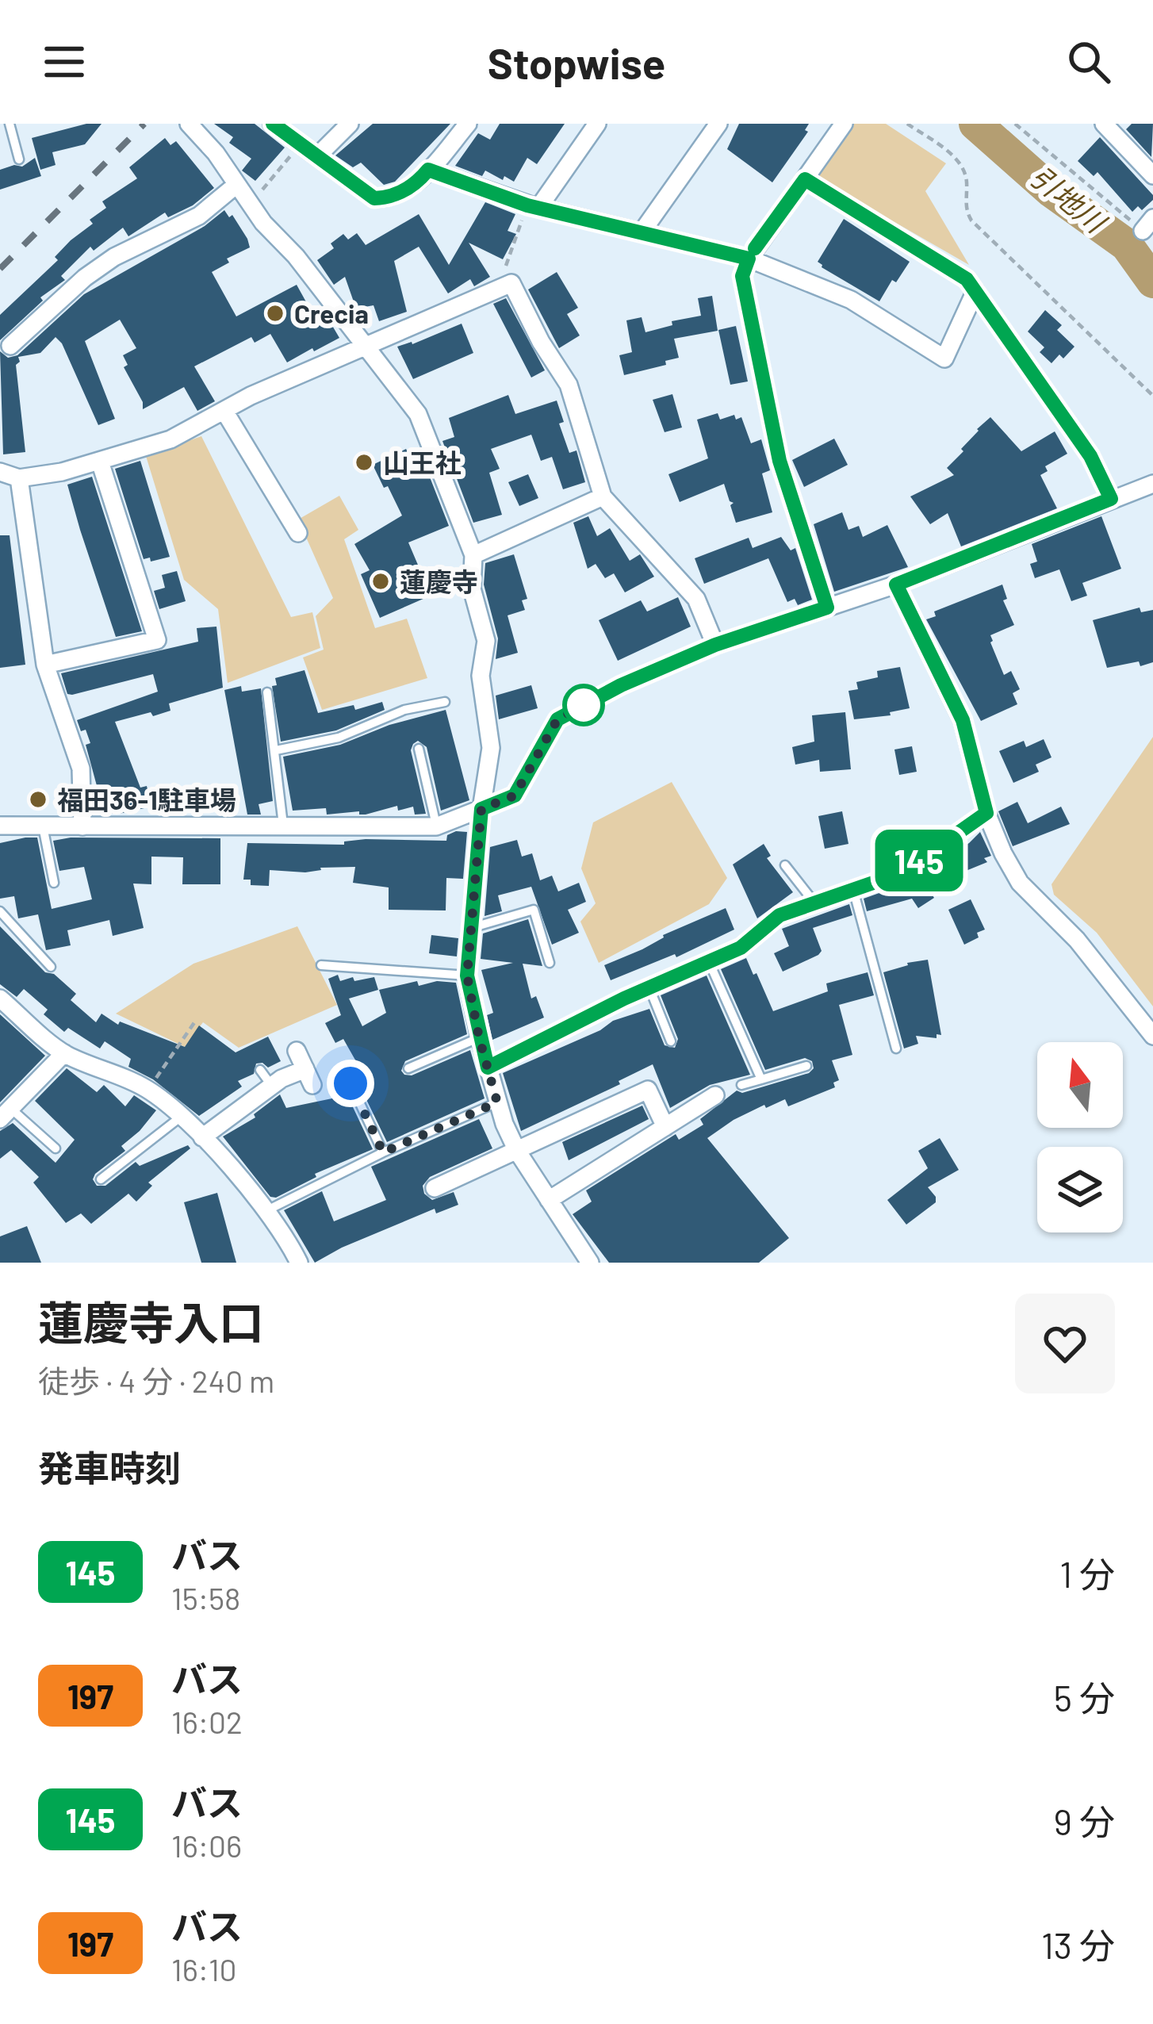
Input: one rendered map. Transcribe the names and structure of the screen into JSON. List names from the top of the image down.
{
  "water": ["引地川"],
  "places": [
    "Crecia",
    "山王社",
    "蓮慶寺",
    "福田36-1駐車場"
  ],
  "lines": ["bus line 145"],
  "north": "top",
  "page": {
    "header": "Stopwise",
    "on_map": "145",
    "heading": [
      ["蓮慶寺入口", "徒歩 · 4 分 · 240 m"],
      "発車時刻"
    ],
    "list": [
      {
        "mark": "145",
        "name": "バス",
        "note": "15:58",
        "value": "1 分"
      },
      {
        "mark": "197",
        "name": "バス",
        "note": "16:02",
        "value": "5 分"
      },
      {
        "mark": "145",
        "name": "バス",
        "note": "16:06",
        "value": "9 分"
      },
      {
        "mark": "197",
        "name": "バス",
        "note": "16:10",
        "value": "13 分"
      }
    ]
  }
}
